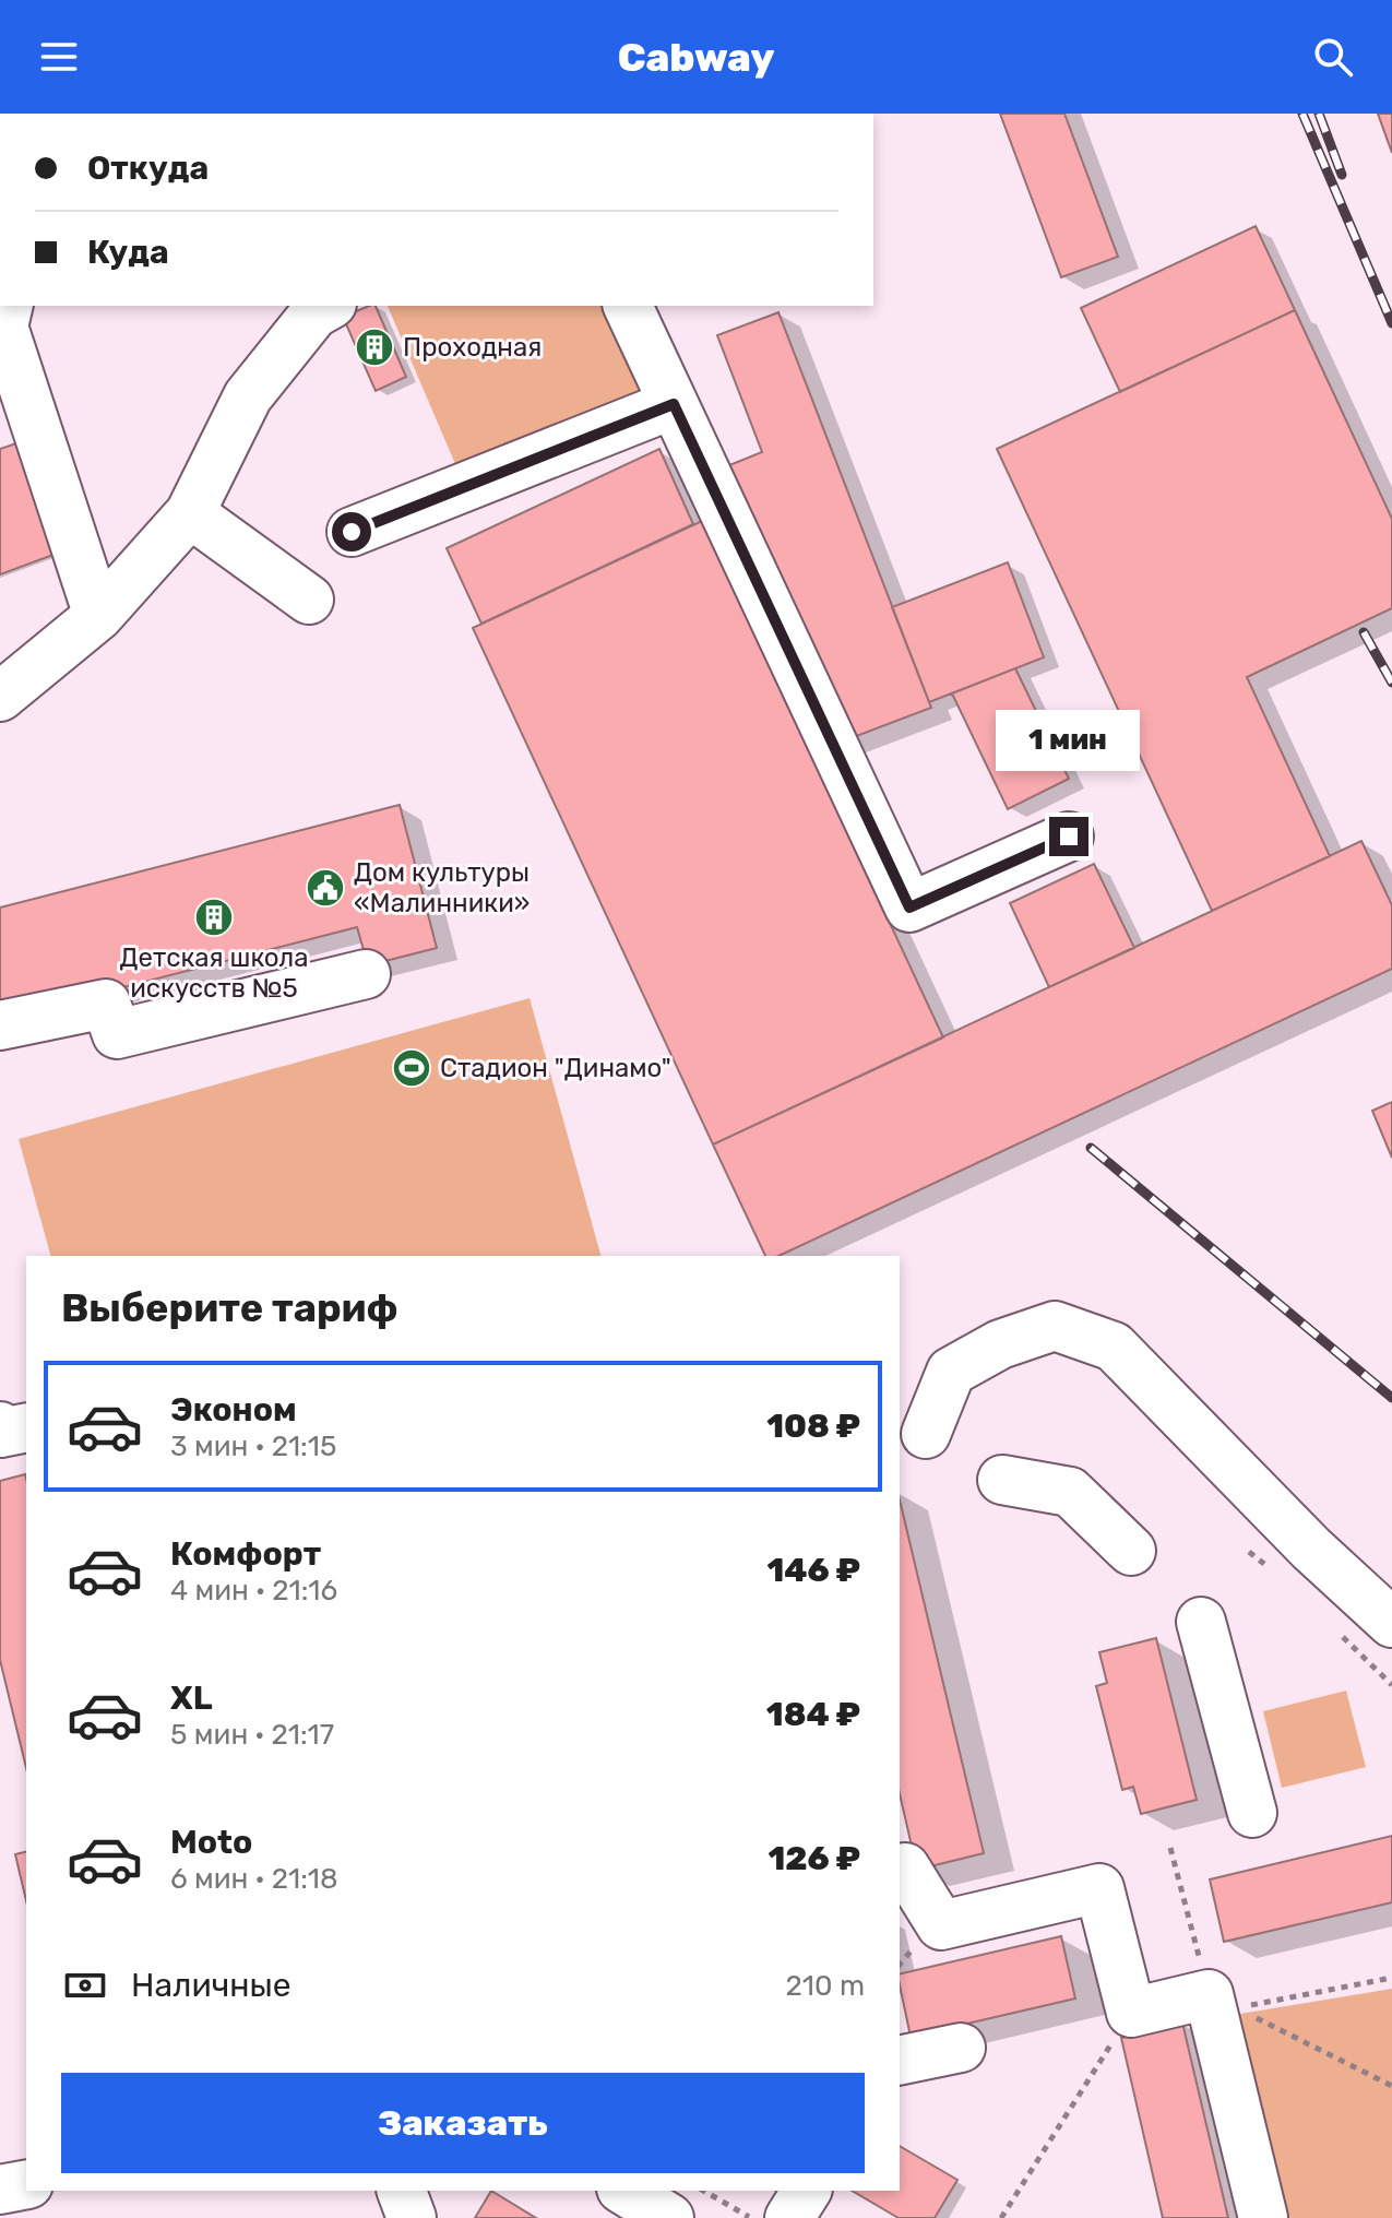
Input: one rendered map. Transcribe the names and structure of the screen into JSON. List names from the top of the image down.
{
  "places": {
    "building": ["Проходная", "Детская школа искусств №5"],
    "public building": ["Дом культуры «Малинники»"],
    "sports": ["Стадион \"Динамо\""]
  },
  "page": {
    "header": "Cabway",
    "banner": ["Откуда", "Куда"],
    "bubble": "1 мин",
    "heading": "Выберите тариф",
    "list": [
      {
        "name": "Эконом",
        "note": "3 мин · 21:15",
        "value": "108 ₽"
      },
      {
        "name": "Комфорт",
        "note": "4 мин · 21:16",
        "value": "146 ₽"
      },
      {
        "name": "XL",
        "note": "5 мин · 21:17",
        "value": "184 ₽"
      },
      {
        "name": "Moto",
        "note": "6 мин · 21:18",
        "value": "126 ₽"
      }
    ],
    "pay": ["Наличные", "210 m"],
    "buttons": "Заказать"
  }
}
